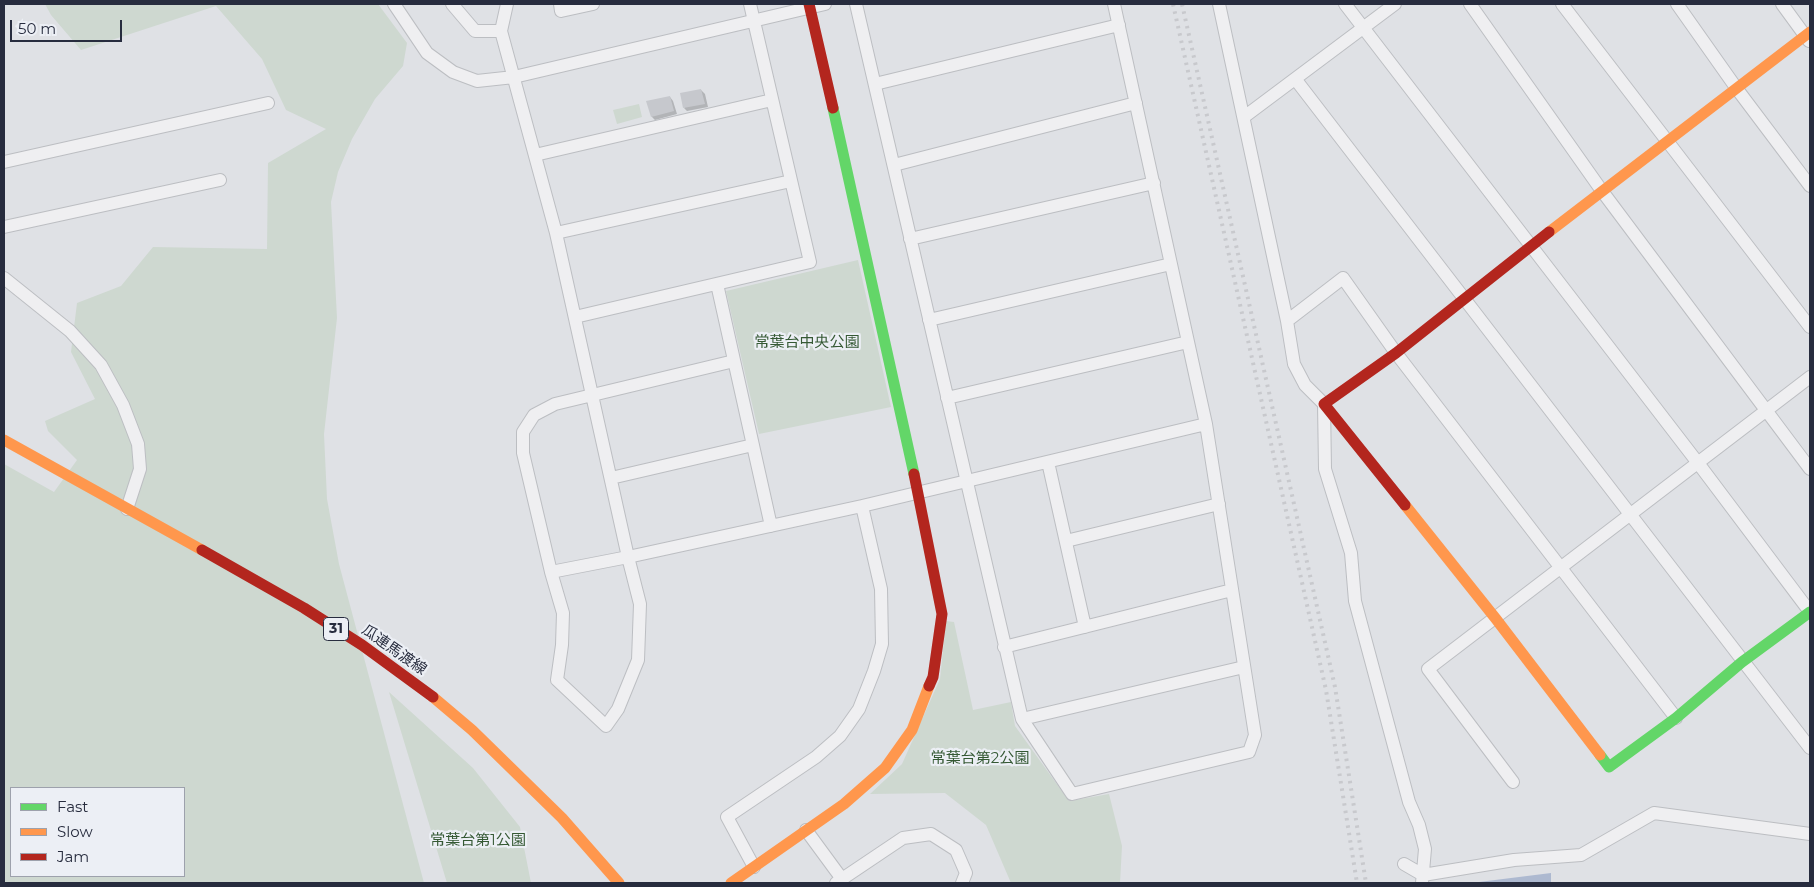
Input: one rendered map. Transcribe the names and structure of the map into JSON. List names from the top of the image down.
{
  "streets": {
    "street": ["31", "瓜連馬渡線"]
  },
  "parks": ["常葉台中央公園", "常葉台第2公園", "常葉台第1公園"],
  "legend": ["Fast", "Slow", "Jam"],
  "scale_bar": "50 m"
}
